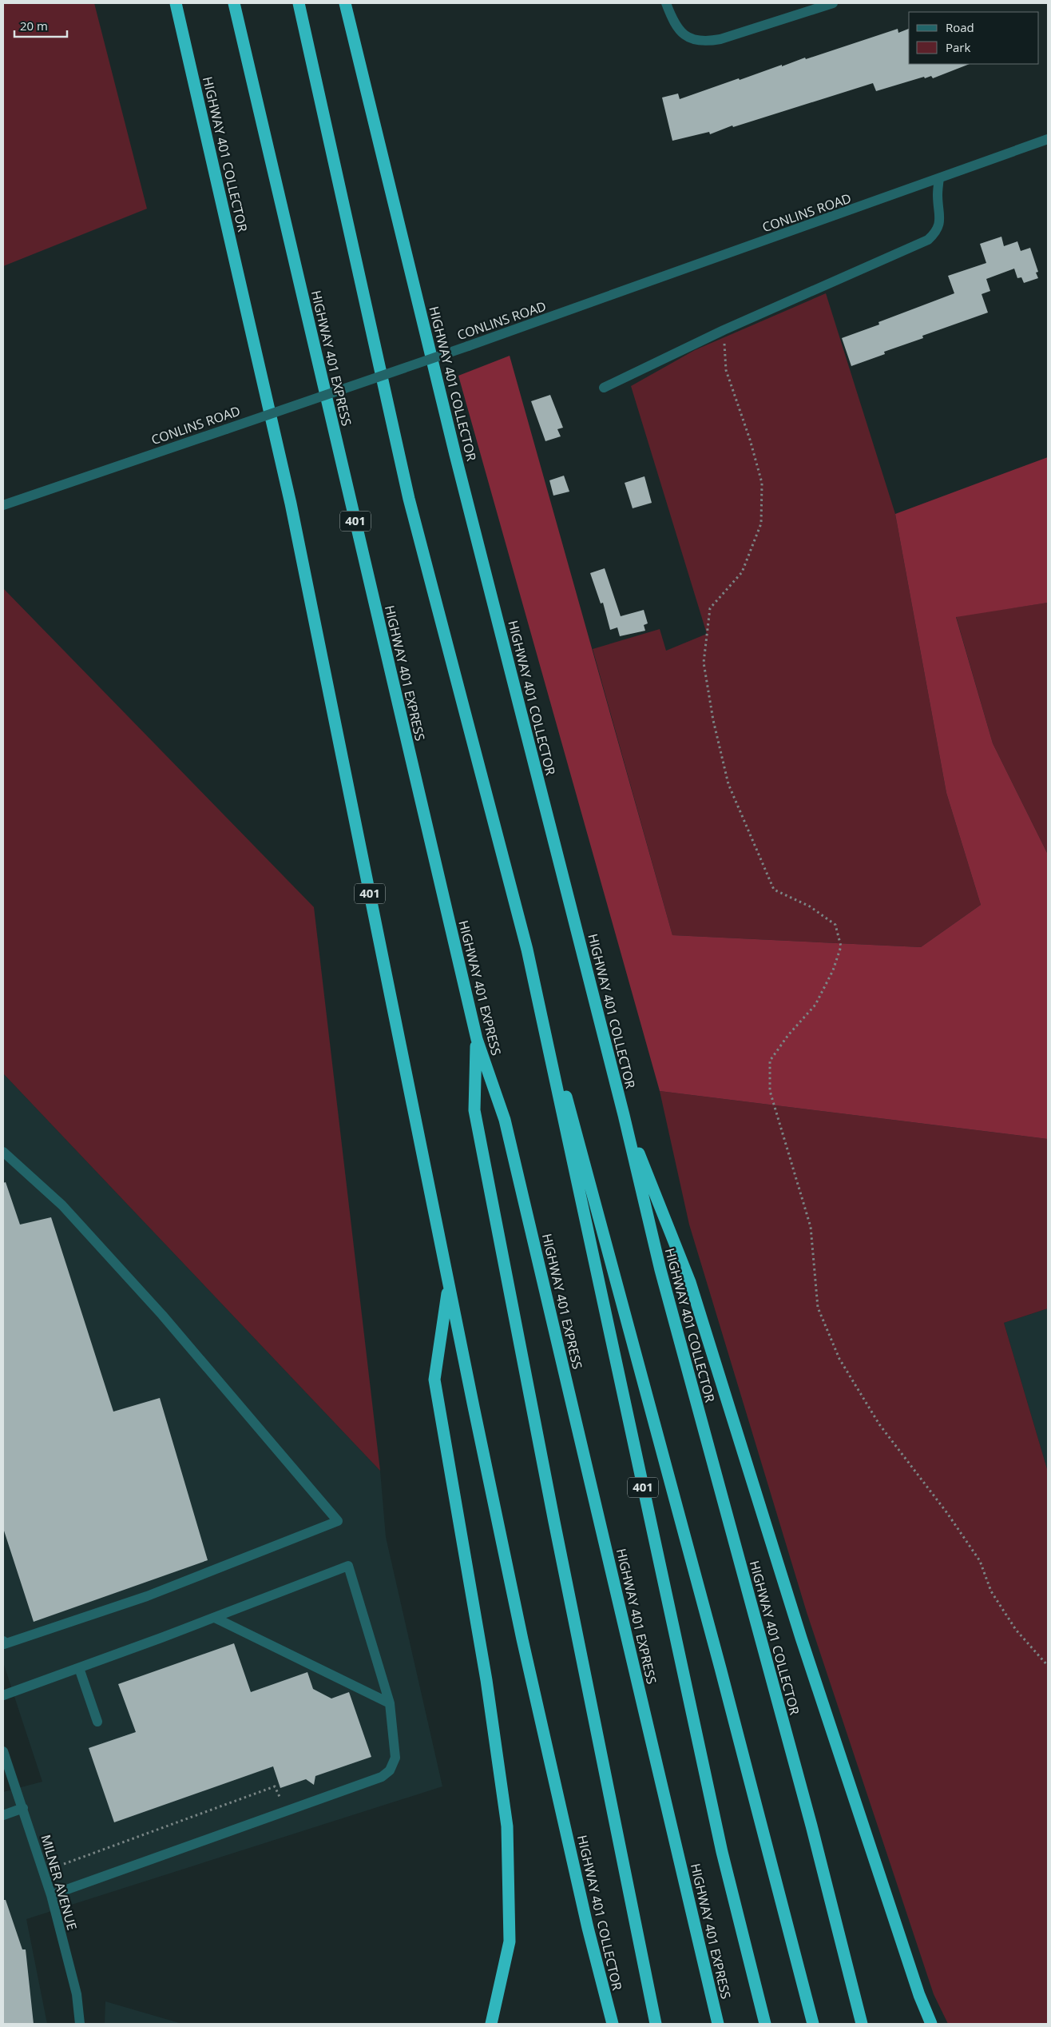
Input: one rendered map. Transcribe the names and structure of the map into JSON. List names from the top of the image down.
{
  "streets": {
    "highway": ["HIGHWAY 401 COLLECTOR", "HIGHWAY 401 EXPRESS", "401"],
    "street": ["CONLINS ROAD", "MILNER AVENUE"]
  },
  "legend": ["Road", "Park"],
  "scale_bar": "20 m"
}
